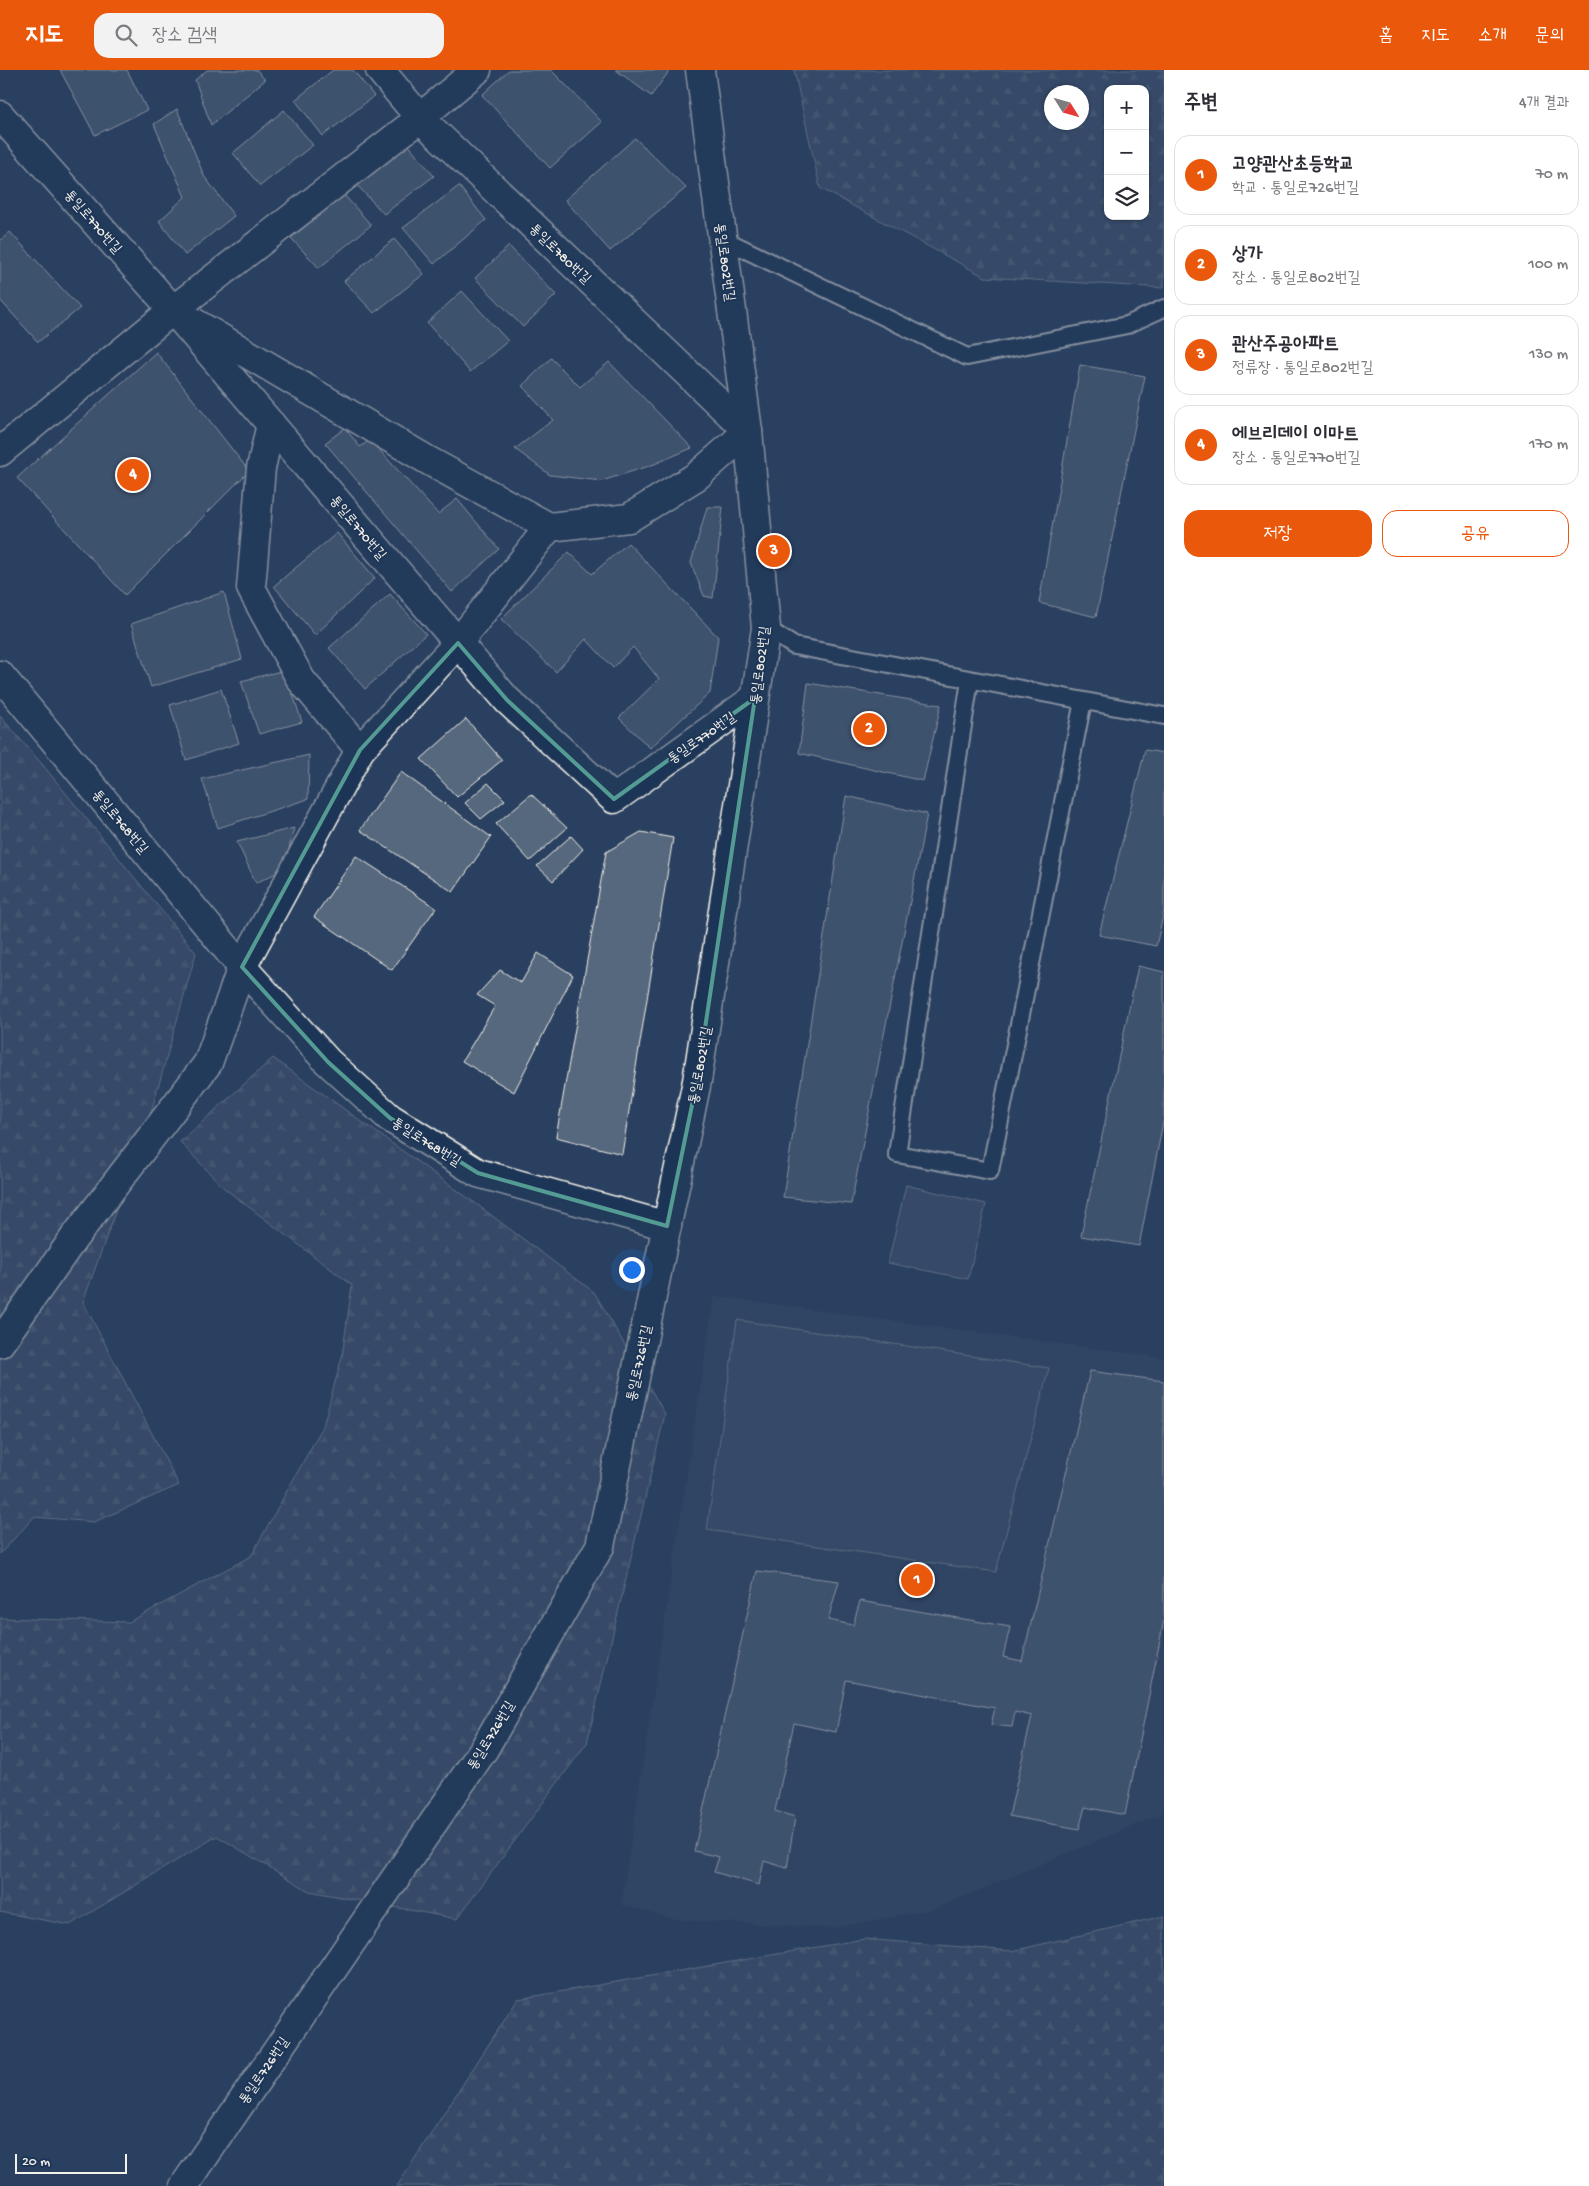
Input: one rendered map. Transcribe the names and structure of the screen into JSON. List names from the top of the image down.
{
  "streets": {
    "street": [
      "통일로770번길",
      "통일로780번길",
      "통일로802번길",
      "통일로768번길",
      "통일로726번길"
    ]
  },
  "crossings": [
    ["통일로770번길", "통일로802번길"],
    ["통일로780번길", "통일로802번길"],
    ["통일로802번길", "통일로768번길"],
    ["통일로802번길", "통일로726번길"],
    ["통일로768번길", "통일로726번길"]
  ],
  "scale_bar": "20 m",
  "north": "bottom right",
  "page": {
    "header": "지도",
    "search": "장소 검색",
    "nav": [
      "홈",
      "지도",
      "소개",
      "문의"
    ],
    "heading": ["주변", "4개 결과"],
    "map_buttons": ["+", "−"],
    "list": [
      {
        "mark": "1",
        "name": "고양관산초등학교",
        "note": "학교 · 통일로726번길",
        "value": "70 m"
      },
      {
        "mark": "2",
        "name": "상가",
        "note": "장소 · 통일로802번길",
        "value": "100 m"
      },
      {
        "mark": "3",
        "name": "관산주공아파트",
        "note": "정류장 · 통일로802번길",
        "value": "130 m"
      },
      {
        "mark": "4",
        "name": "에브리데이 이마트",
        "note": "장소 · 통일로770번길",
        "value": "170 m"
      }
    ],
    "pins": [
      "4",
      "3",
      "2",
      "1"
    ],
    "buttons": ["저장", "공유"],
    "scale": "20 m"
  }
}
